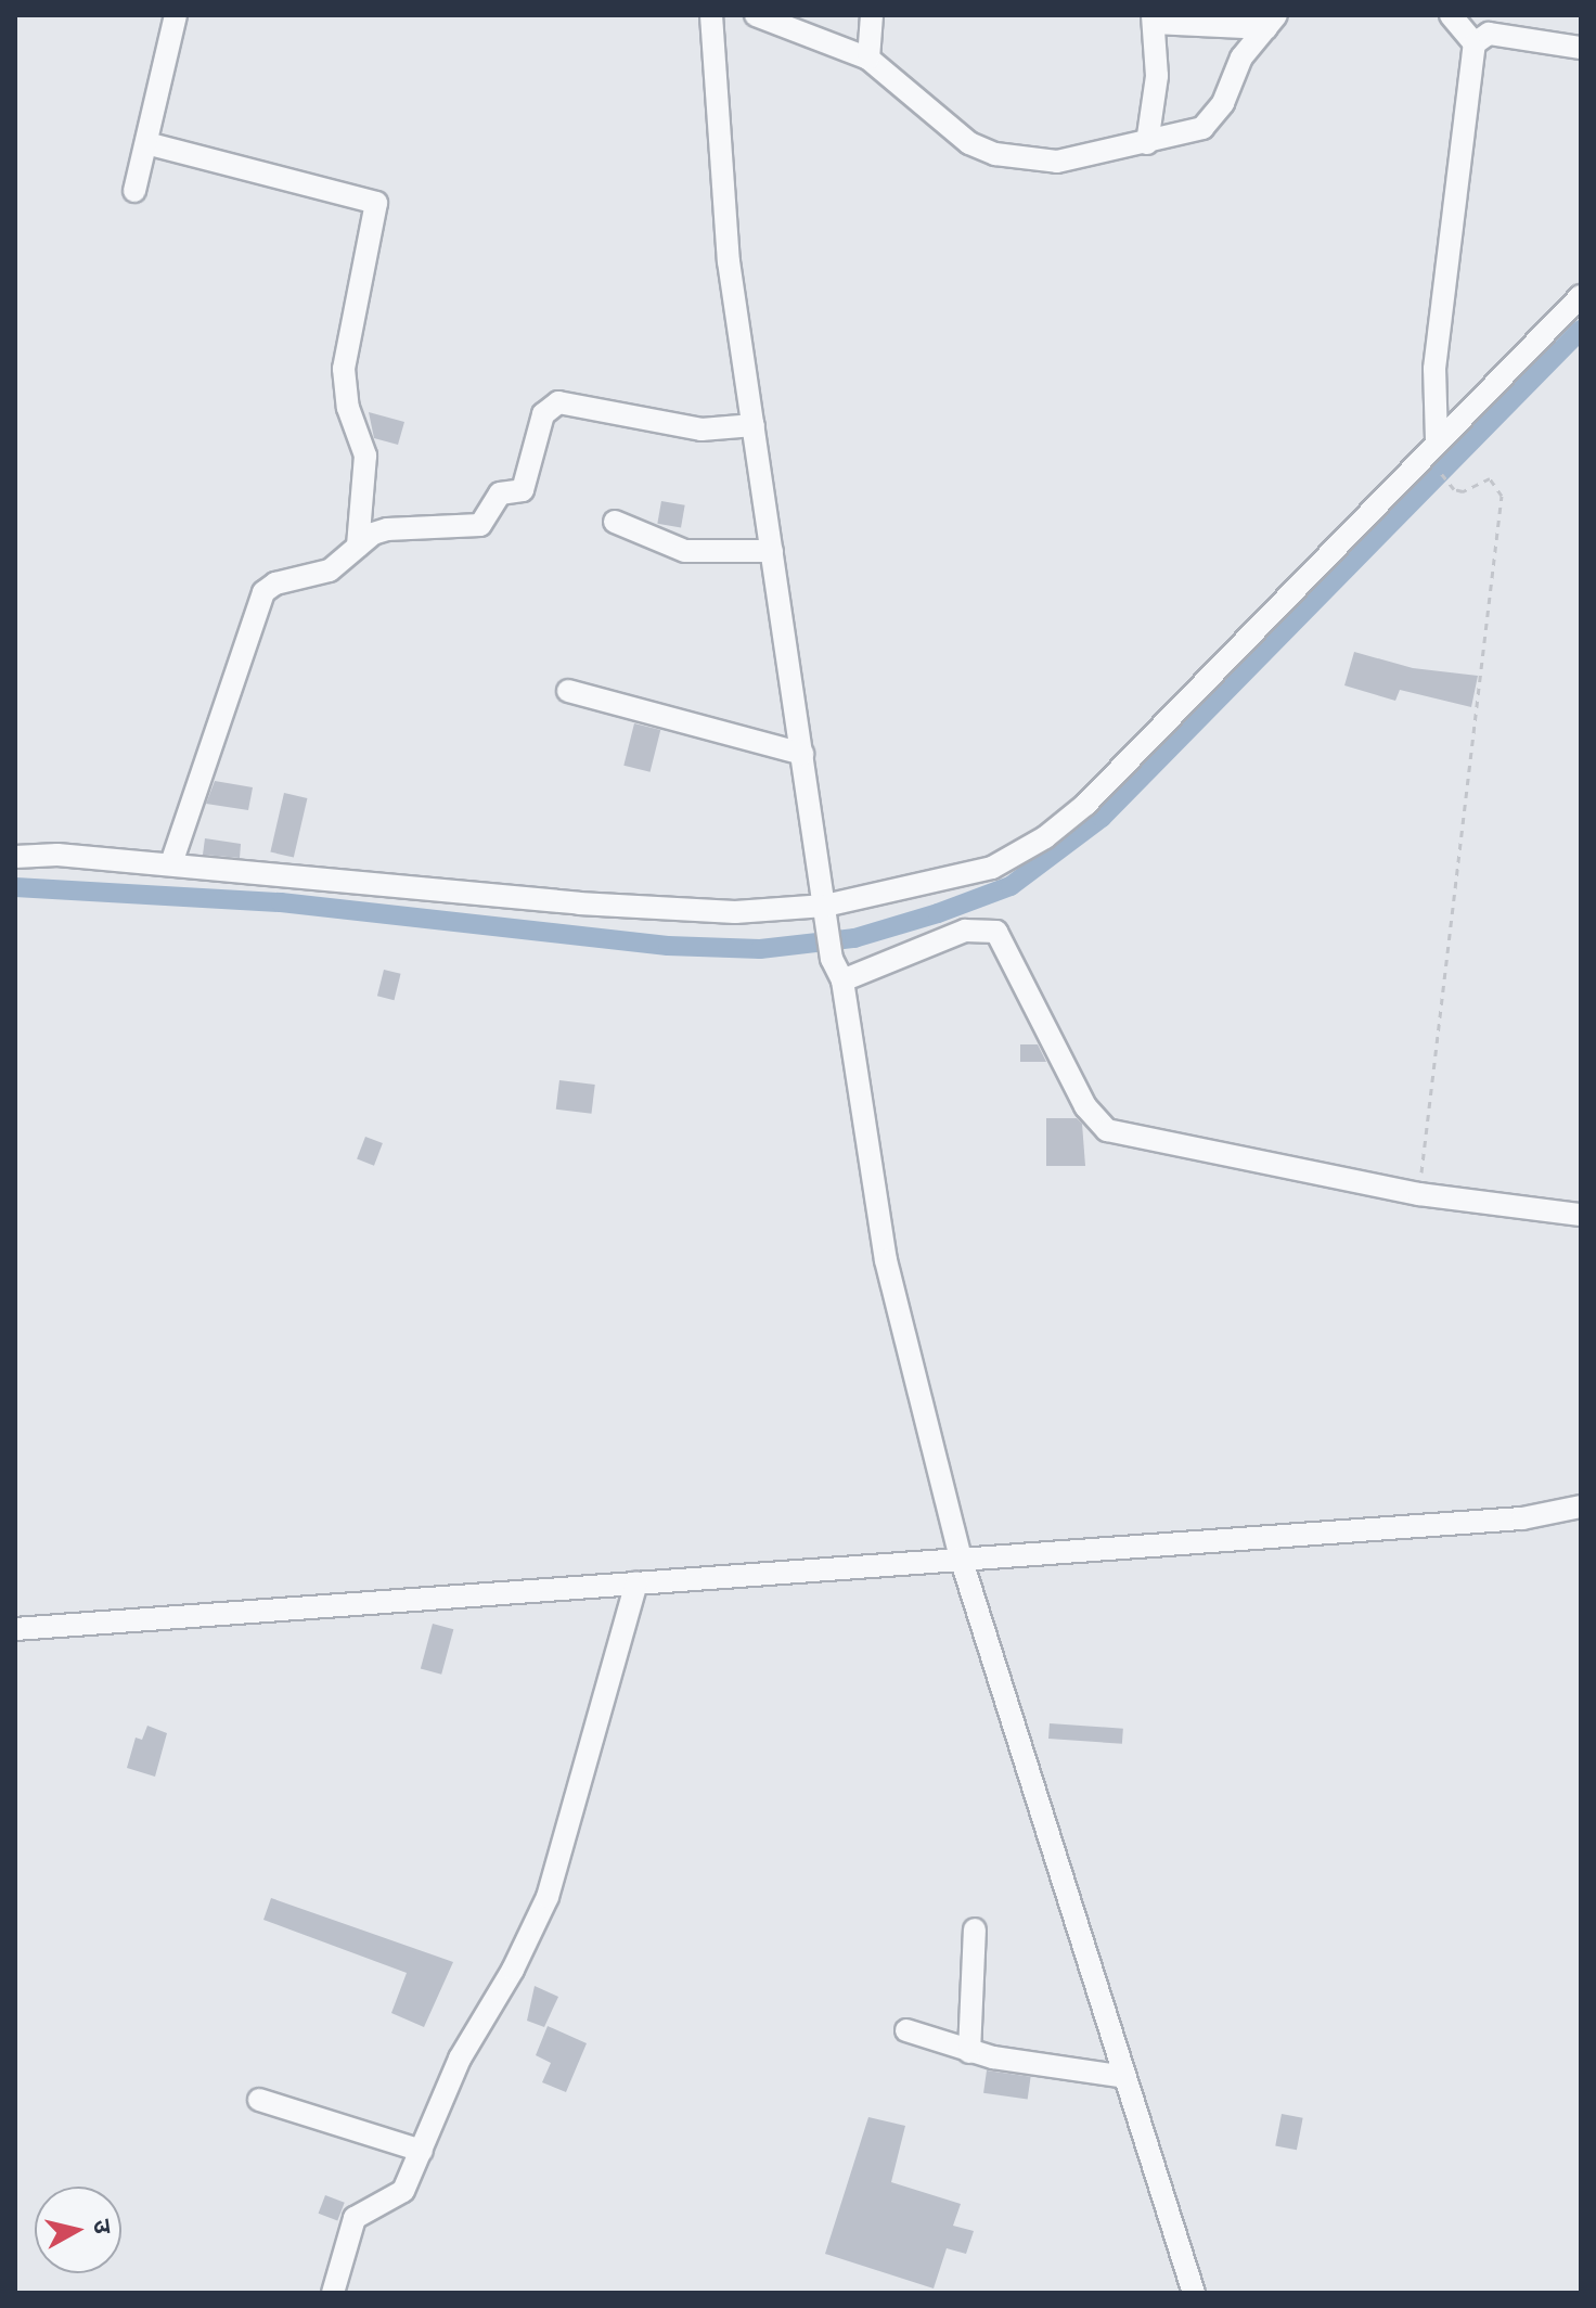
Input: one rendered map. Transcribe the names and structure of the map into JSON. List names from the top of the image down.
{
  "north": "right"
}
